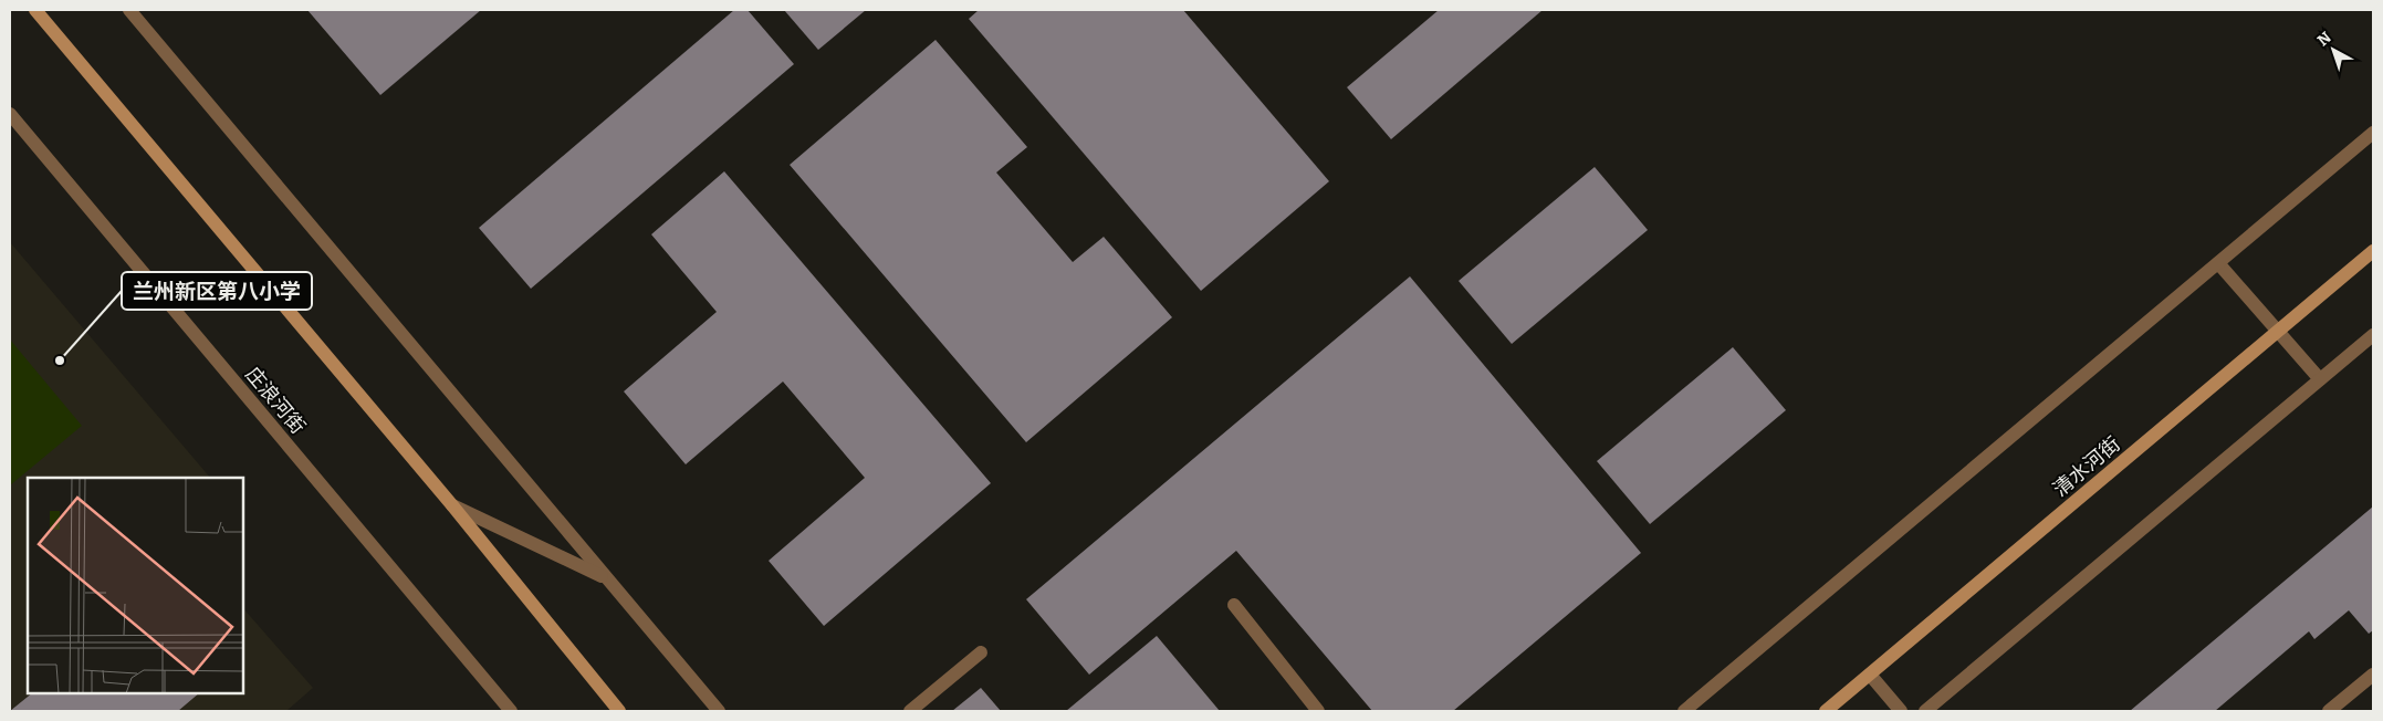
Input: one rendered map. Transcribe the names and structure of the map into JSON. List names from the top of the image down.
{
  "streets": {
    "street": ["庄浪河街", "清水河街"]
  },
  "places": ["兰州新区第八小学"],
  "north": "top left"
}
